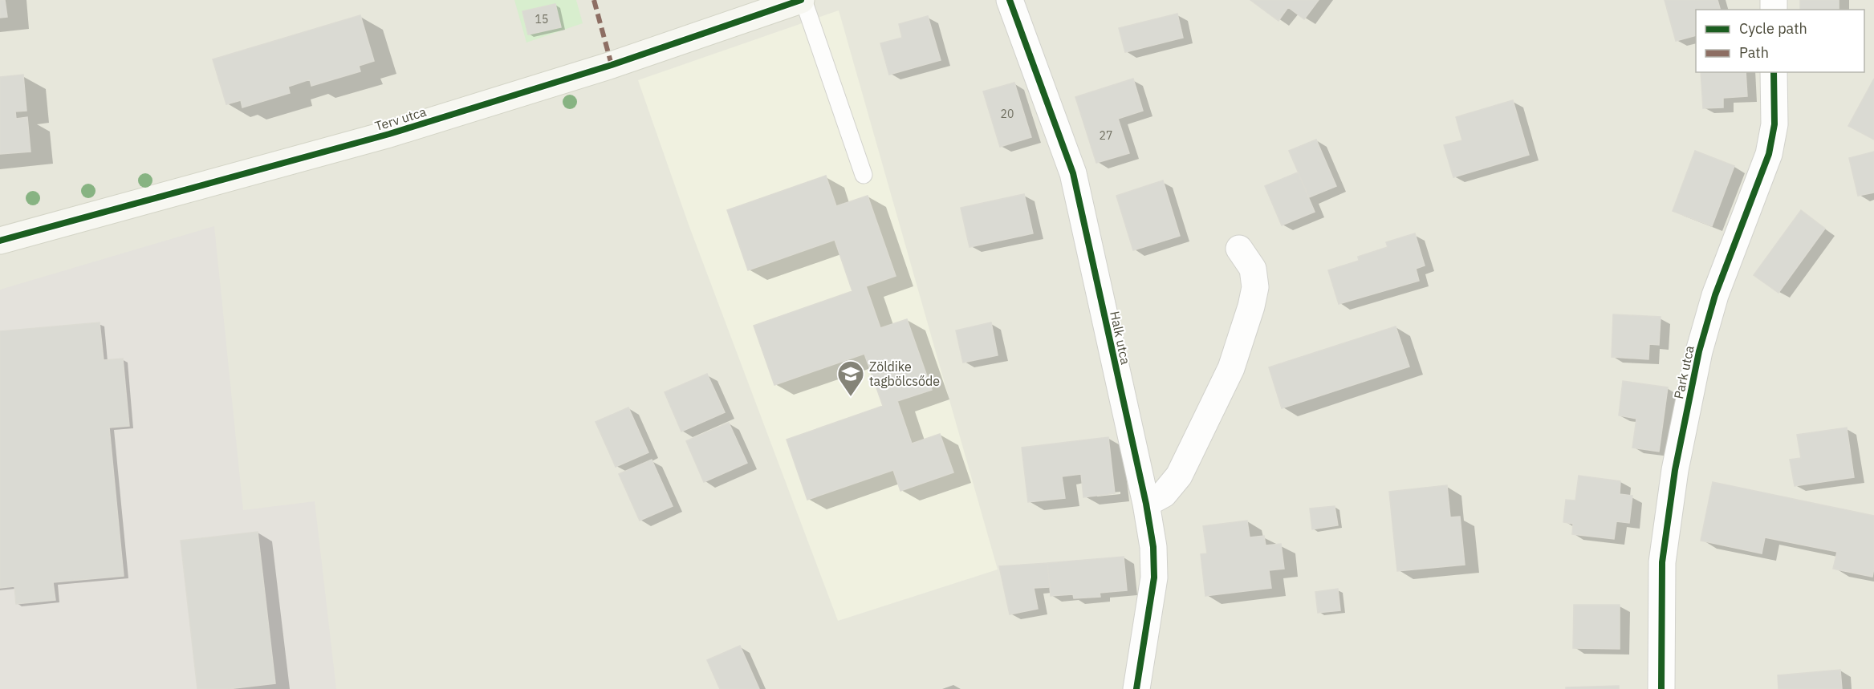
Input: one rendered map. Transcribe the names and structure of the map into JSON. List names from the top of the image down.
{
  "streets": {
    "street": ["Terv utca", "Halk utca", "Park utca"]
  },
  "places": {
    "school or university": ["Zöldike tagbölcsőde"]
  },
  "house_numbers": ["15", "20", "27"],
  "legend": ["Cycle path", "Path"]
}
